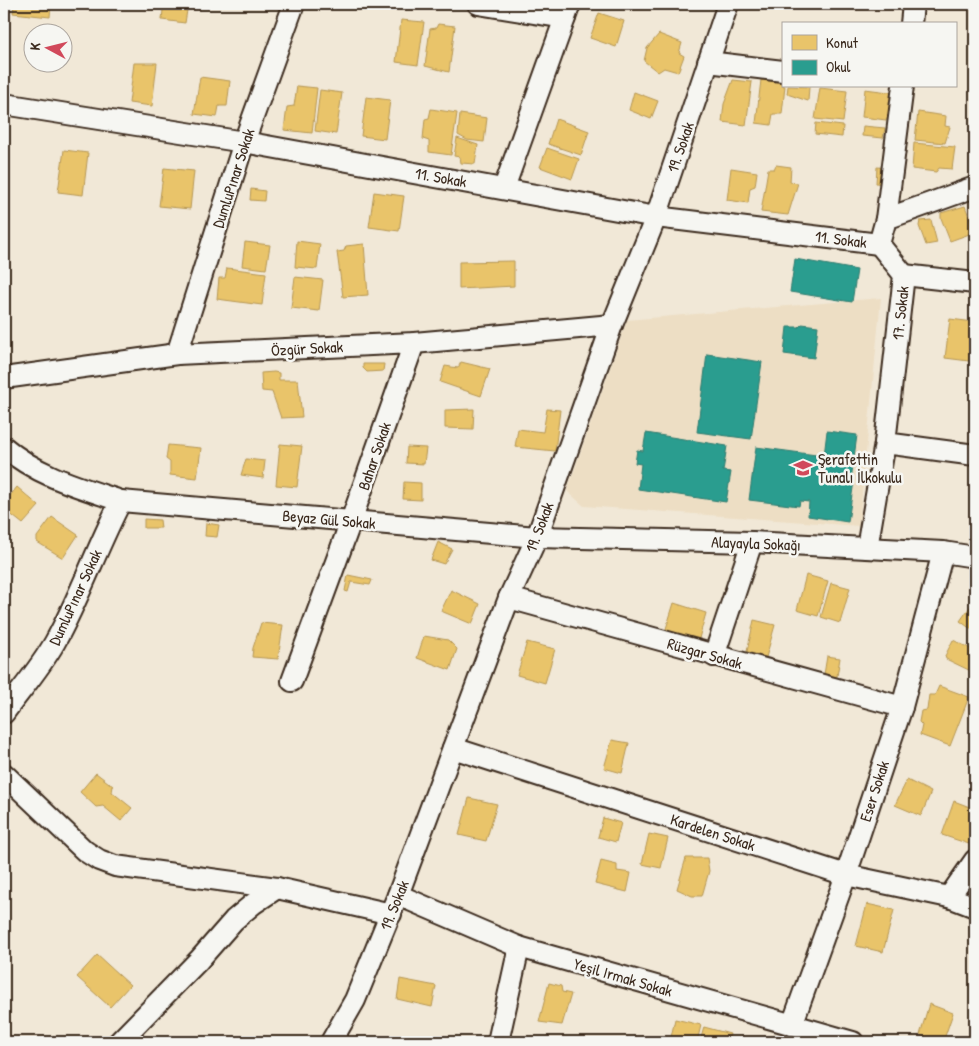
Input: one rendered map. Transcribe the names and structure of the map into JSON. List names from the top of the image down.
{
  "streets": {
    "street": [
      "19. Sokak",
      "11. Sokak",
      "DumluPınar Sokak",
      "17. Sokak",
      "Özgür Sokak",
      "Bahar Sokak",
      "Beyaz Gül Sokak",
      "Alayayla Sokağı",
      "Rüzgar Sokak",
      "Eser Sokak",
      "Kardelen Sokak",
      "Yeşil Irmak Sokak"
    ]
  },
  "crossings": [
    ["19. Sokak", "11. Sokak"],
    ["19. Sokak", "Özgür Sokak"],
    ["19. Sokak", "Beyaz Gül Sokak"],
    ["19. Sokak", "Alayayla Sokağı"],
    ["19. Sokak", "Rüzgar Sokak"],
    ["19. Sokak", "Kardelen Sokak"],
    ["19. Sokak", "Yeşil Irmak Sokak"],
    ["11. Sokak", "DumluPınar Sokak"],
    ["11. Sokak", "17. Sokak"],
    ["DumluPınar Sokak", "Özgür Sokak"],
    ["DumluPınar Sokak", "Beyaz Gül Sokak"],
    ["17. Sokak", "Alayayla Sokağı"],
    ["Özgür Sokak", "Bahar Sokak"],
    ["Bahar Sokak", "Beyaz Gül Sokak"],
    ["Beyaz Gül Sokak", "Alayayla Sokağı"],
    ["Alayayla Sokağı", "Eser Sokak"],
    ["Rüzgar Sokak", "Eser Sokak"],
    ["Eser Sokak", "Kardelen Sokak"],
    ["Eser Sokak", "Yeşil Irmak Sokak"]
  ],
  "places": {
    "school or university": ["Şerafettin Tunalı İlkokulu"]
  },
  "legend": ["Konut", "Okul"],
  "north": "left"
}
